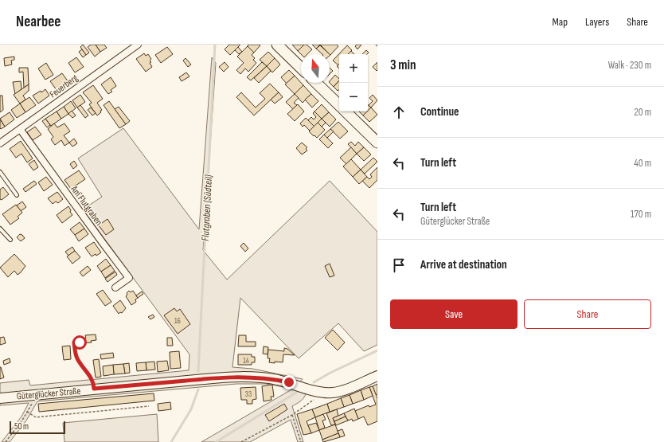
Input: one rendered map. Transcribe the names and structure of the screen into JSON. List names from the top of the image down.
{
  "streets": {
    "street": ["Feuerberg", "Am Flutgraben", "Güterglücker Straße"]
  },
  "crossings": [
    ["Feuerberg", "Am Flutgraben"]
  ],
  "water": ["Flutgraben (Südteil)"],
  "house_numbers": ["16", "14", "33"],
  "scale_bar": "50 m",
  "north": "top",
  "page": {
    "header": "Nearbee",
    "nav": ["Map", "Layers", "Share"],
    "heading": ["3 min", "Walk · 230 m"],
    "map_buttons": ["+", "−"],
    "list": [
      ["Continue", "20 m"],
      ["Turn left", "40 m"],
      ["Turn left", "Güterglücker Straße", "170 m"],
      "Arrive at destination"
    ],
    "buttons": ["Save", "Share"],
    "scale": "50 m"
  }
}
